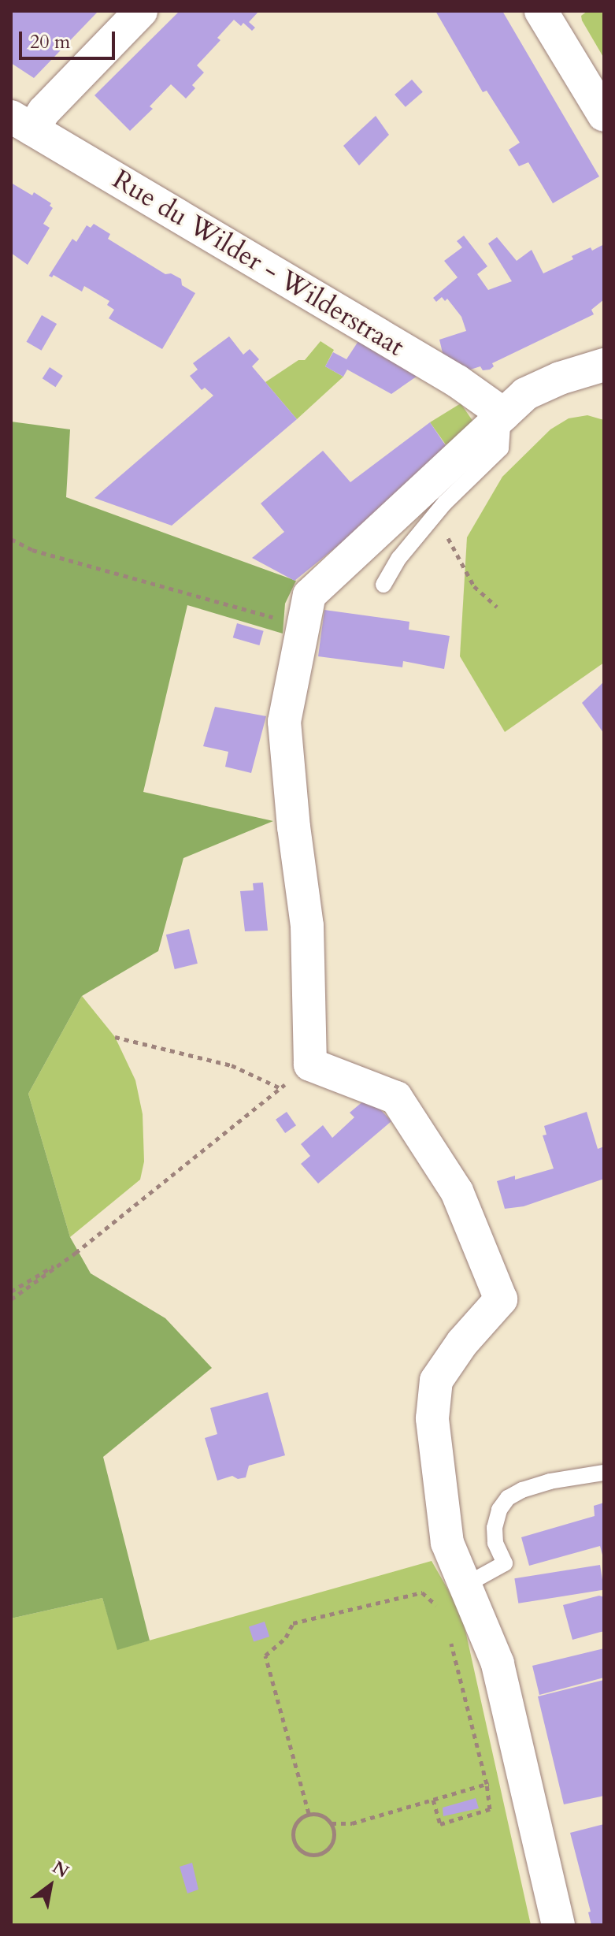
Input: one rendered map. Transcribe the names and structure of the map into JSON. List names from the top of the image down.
{
  "streets": {
    "street": ["Rue du Wilder - Wilderstraat"]
  },
  "scale_bar": "20 m",
  "north": "top right"
}
